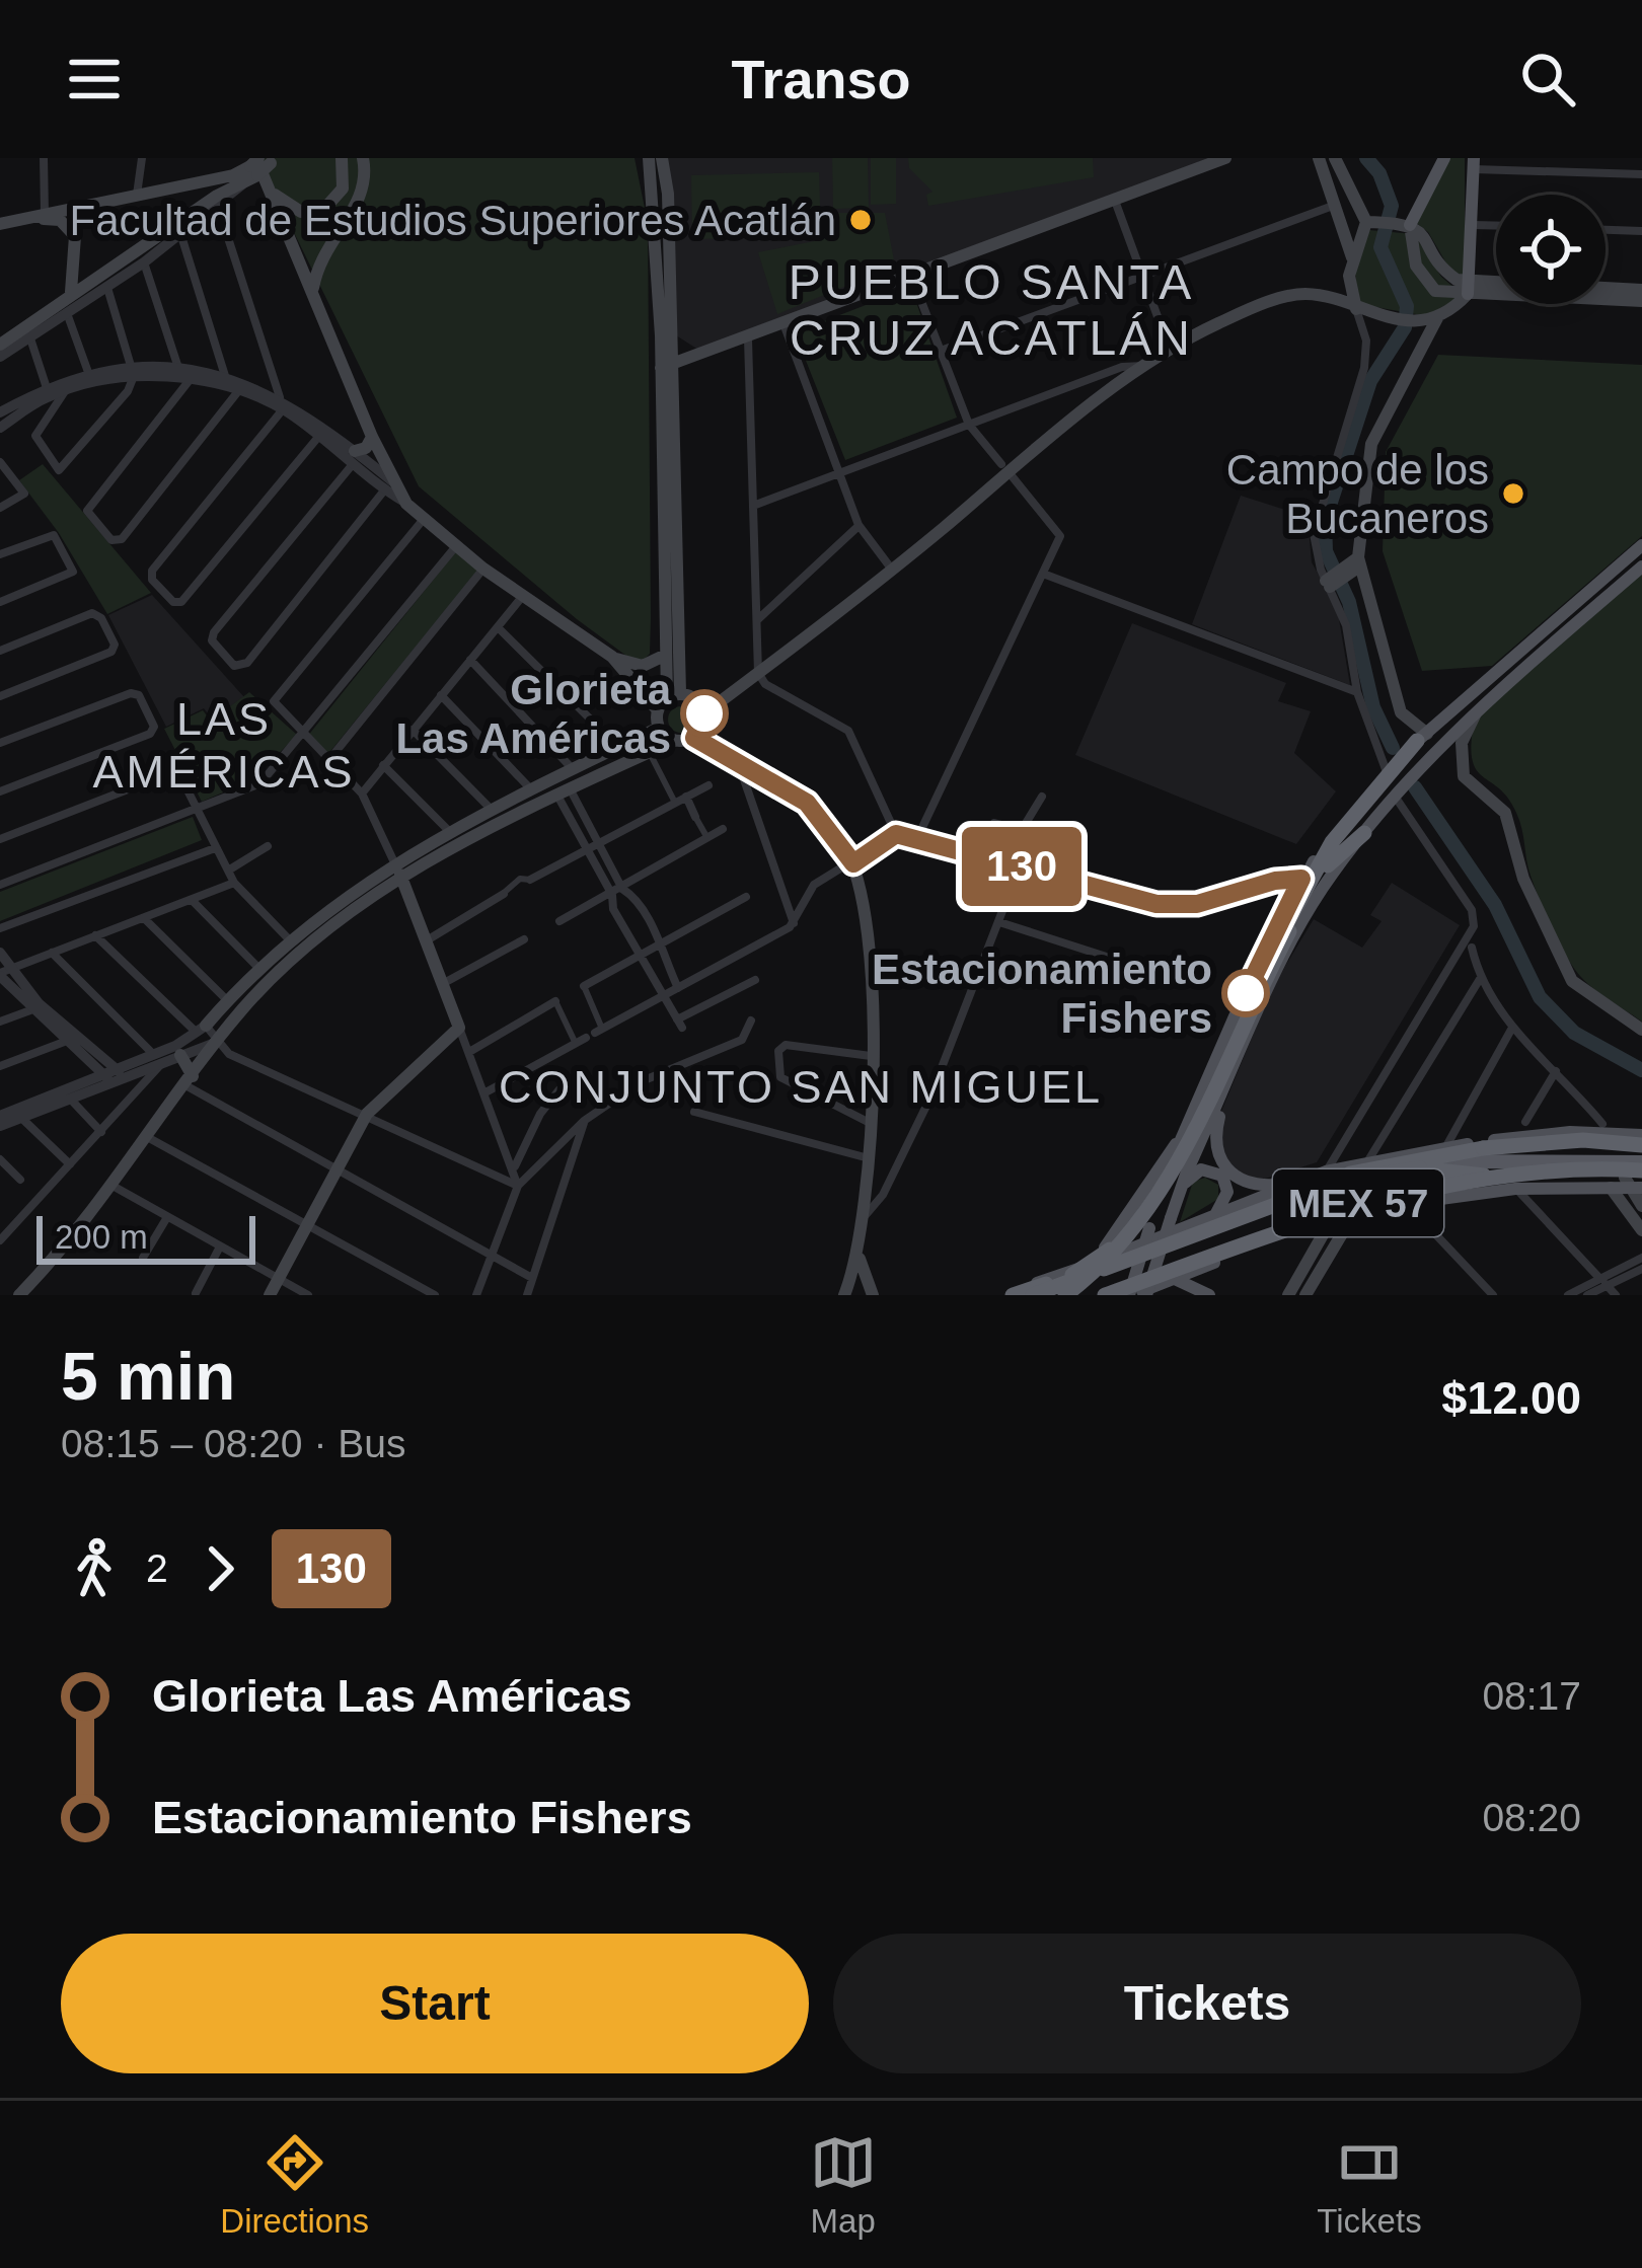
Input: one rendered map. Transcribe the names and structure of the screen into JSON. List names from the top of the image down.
{
  "streets": {
    "highway": ["MEX 57"]
  },
  "districts": ["PUEBLO SANTA CRUZ ACATLÁN", "LAS AMÉRICAS", "CONJUNTO SAN MIGUEL"],
  "places": [
    "Facultad de Estudios Superiores Acatlán",
    "Campo de los Bucaneros",
    "Glorieta Las Américas",
    "Estacionamiento Fishers"
  ],
  "lines": ["bus line 130"],
  "scale_bar": "200 m",
  "page": {
    "header": "Transo",
    "on_map": "130",
    "scale": "200 m",
    "heading": ["5 min", "08:15 – 08:20 · Bus", "$12.00"],
    "legs": ["2", "130"],
    "list": [
      {
        "name": "Glorieta Las Américas",
        "value": "08:17"
      },
      {
        "name": "Estacionamiento Fishers",
        "value": "08:20"
      }
    ],
    "buttons": ["Start", "Tickets"],
    "tabs": ["Directions", "Map", "Tickets"]
  }
}
